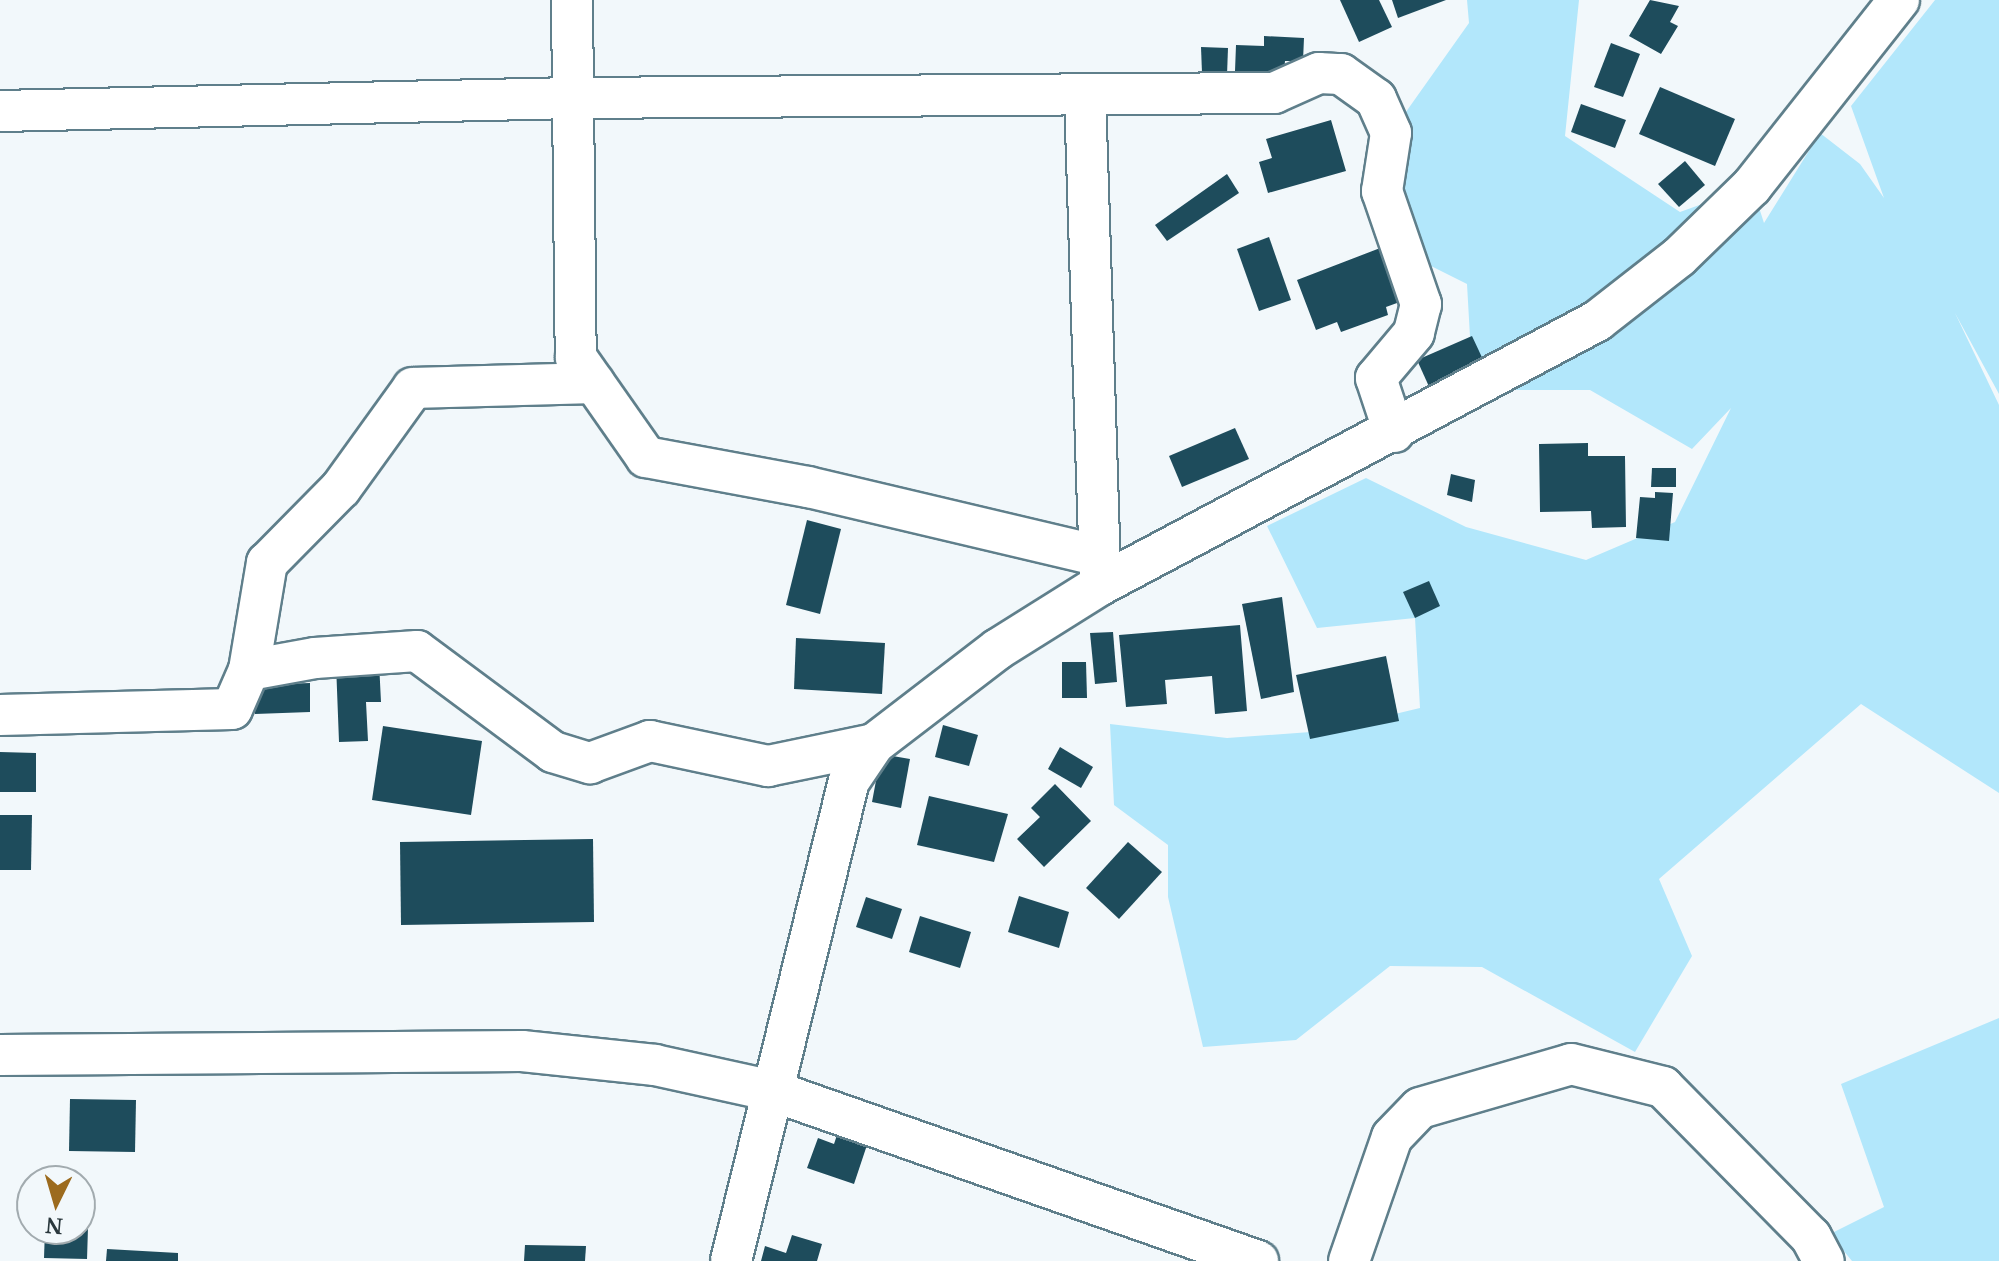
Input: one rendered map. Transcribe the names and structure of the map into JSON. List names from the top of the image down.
{
  "north": "bottom"
}
